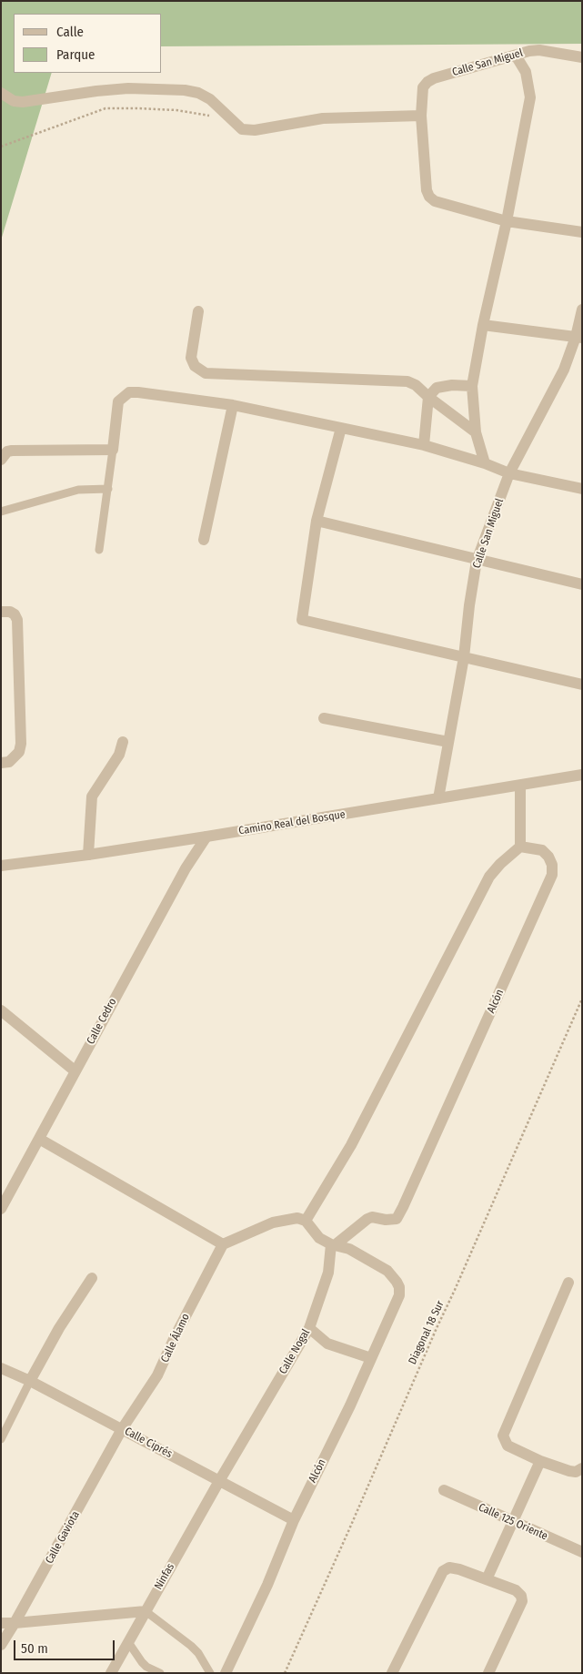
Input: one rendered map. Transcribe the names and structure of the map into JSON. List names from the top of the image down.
{
  "streets": {
    "street": [
      "Calle San Miguel",
      "Camino Real del Bosque",
      "Alcón",
      "Calle Cedro",
      "Calle Álamo",
      "Calle Nogal",
      "Calle Ciprés",
      "Calle 125 Oriente",
      "Calle Gaviota",
      "Ninfas"
    ],
    "path": ["Diagonal 18 Sur"]
  },
  "crossings": [
    ["Calle San Miguel", "Camino Real del Bosque"],
    ["Camino Real del Bosque", "Calle Cedro"],
    ["Alcón", "Calle Nogal"],
    ["Alcón", "Calle Ciprés"],
    ["Calle Álamo", "Calle Ciprés"],
    ["Calle Álamo", "Calle Gaviota"],
    ["Calle Nogal", "Calle Ciprés"],
    ["Calle Nogal", "Ninfas"],
    ["Calle Ciprés", "Calle Gaviota"],
    ["Calle Ciprés", "Ninfas"]
  ],
  "legend": ["Calle", "Parque"],
  "scale_bar": "50 m"
}
